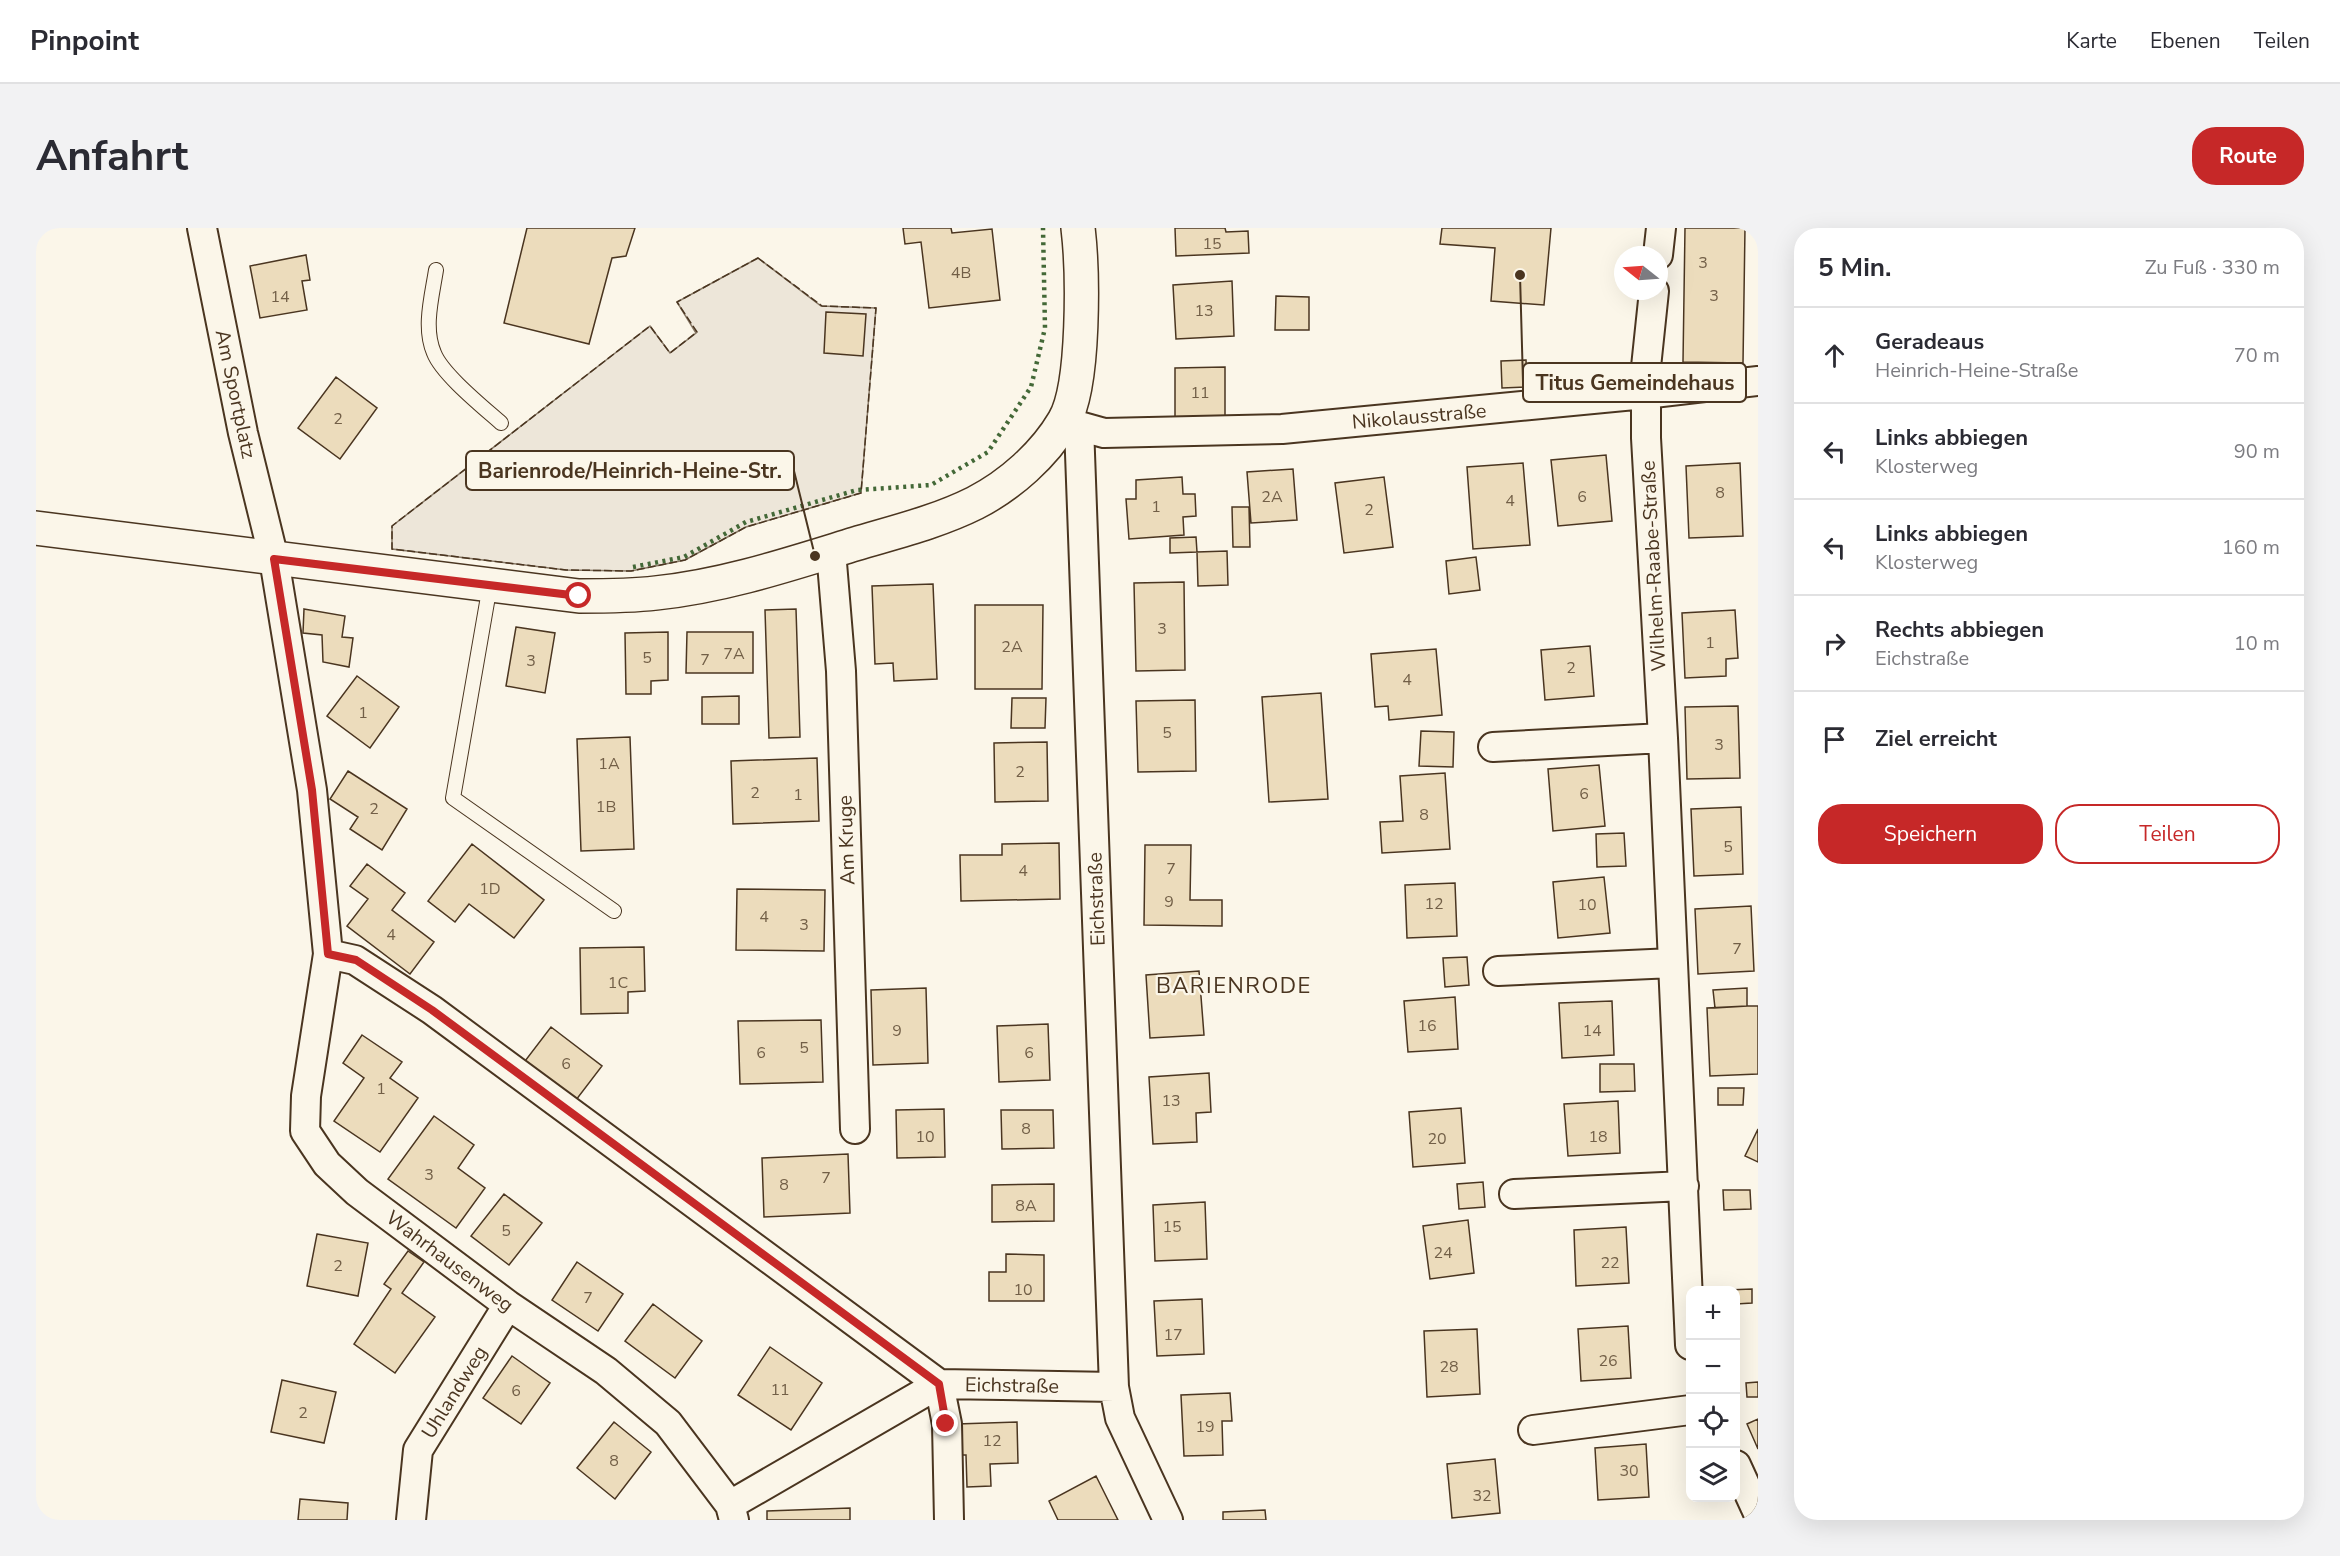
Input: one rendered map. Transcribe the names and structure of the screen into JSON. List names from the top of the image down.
{
  "streets": {
    "street": [
      "Am Sportplatz",
      "Nikolausstraße",
      "Wilhelm-Raabe-Straße",
      "Am Kruge",
      "Eichstraße",
      "Wahrhausenweg",
      "Uhlandweg"
    ]
  },
  "crossings": [
    ["Am Sportplatz", "Wahrhausenweg"],
    ["Nikolausstraße", "Wilhelm-Raabe-Straße"],
    ["Nikolausstraße", "Eichstraße"],
    ["Eichstraße", "Wahrhausenweg"],
    ["Wahrhausenweg", "Uhlandweg"]
  ],
  "districts": ["BARIENRODE"],
  "places": ["Titus Gemeindehaus", "Barienrode/Heinrich-Heine-Str."],
  "house_numbers": [
    "15",
    "3",
    "4B",
    "3",
    "14",
    "13",
    "11",
    "2",
    "8",
    "2A",
    "6",
    "4",
    "1",
    "2",
    "3",
    "1",
    "2A",
    "7A",
    "5",
    "7",
    "3",
    "2",
    "4",
    "1",
    "5",
    "3",
    "1A",
    "2",
    "2",
    "6",
    "1",
    "1B",
    "2",
    "8",
    "5",
    "7",
    "4",
    "1D",
    "9",
    "12",
    "10",
    "4",
    "3",
    "4",
    "7",
    "1C",
    "16",
    "9",
    "14",
    "5",
    "6",
    "6",
    "6",
    "1",
    "13",
    "8",
    "10",
    "18",
    "20",
    "3",
    "7",
    "8",
    "8A",
    "15",
    "5",
    "24",
    "22",
    "2",
    "10",
    "7",
    "17",
    "26",
    "28",
    "11",
    "6",
    "2",
    "19",
    "12",
    "8",
    "30",
    "32"
  ],
  "north": "left",
  "page": {
    "header": "Pinpoint",
    "nav": ["Karte", "Ebenen", "Teilen"],
    "buttons": [
      "Route",
      ["Speichern", "Teilen"]
    ],
    "title": "Anfahrt",
    "heading": ["5 Min.", "Zu Fuß · 330 m"],
    "list": [
      ["Geradeaus", "Heinrich-Heine-Straße", "70 m"],
      ["Links abbiegen", "Klosterweg", "90 m"],
      ["Links abbiegen", "Klosterweg", "160 m"],
      ["Rechts abbiegen", "Eichstraße", "10 m"],
      "Ziel erreicht"
    ],
    "map_buttons": ["+", "−"]
  }
}
